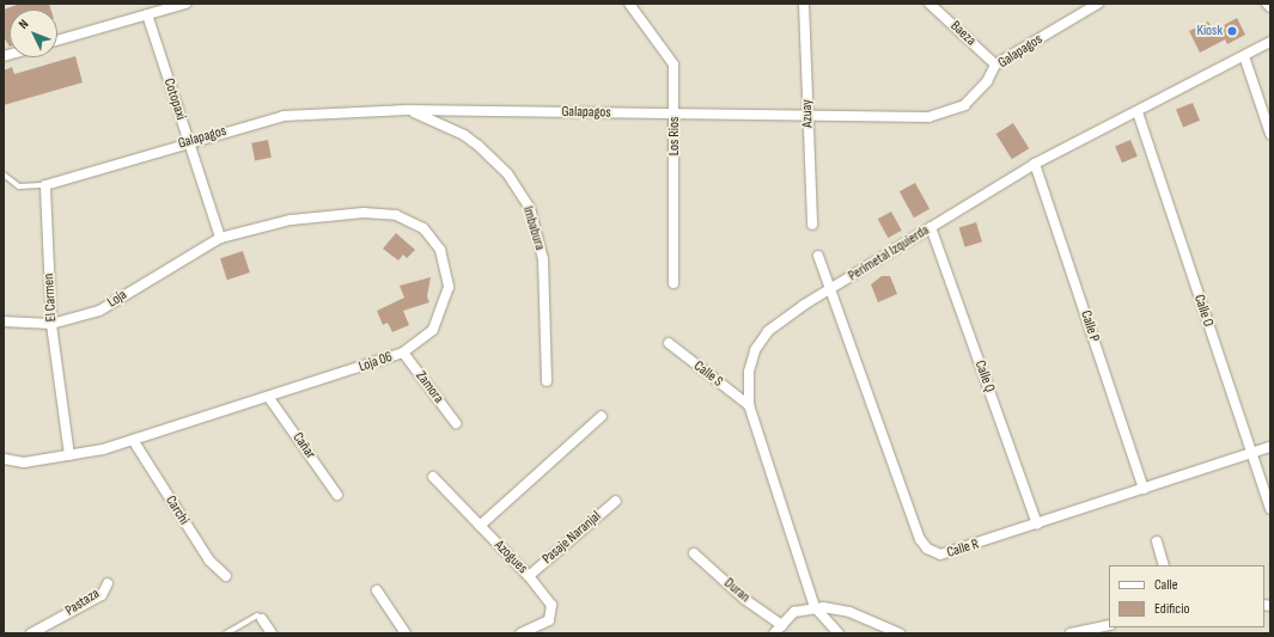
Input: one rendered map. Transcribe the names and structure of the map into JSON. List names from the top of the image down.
{
  "streets": {
    "street": [
      "Baeza",
      "Galapagos",
      "Cotopaxi",
      "Azuay",
      "Los Rios",
      "Imbabura",
      "Perimetal Izquierda",
      "El Carmen",
      "Loja",
      "Calle O",
      "Calle P",
      "Loja 06",
      "Calle S",
      "Calle Q",
      "Zamora",
      "Cañar",
      "Carchi",
      "Pasaje Naranjal",
      "Calle R",
      "Azogues",
      "Duran",
      "Pastaza"
    ]
  },
  "crossings": [
    ["Baeza", "Galapagos"],
    ["Galapagos", "Cotopaxi"],
    ["Galapagos", "Azuay"],
    ["Galapagos", "Los Rios"],
    ["Galapagos", "Imbabura"],
    ["Galapagos", "El Carmen"],
    ["Cotopaxi", "Loja"],
    ["Cotopaxi", "Loja 06"],
    ["Perimetal Izquierda", "Calle O"],
    ["Perimetal Izquierda", "Calle P"],
    ["Perimetal Izquierda", "Calle S"],
    ["Perimetal Izquierda", "Calle Q"],
    ["Perimetal Izquierda", "Calle R"],
    ["El Carmen", "Loja"],
    ["El Carmen", "Loja 06"],
    ["Loja", "Loja 06"],
    ["Calle O", "Calle R"],
    ["Calle P", "Calle R"],
    ["Loja 06", "Zamora"],
    ["Loja 06", "Cañar"],
    ["Loja 06", "Carchi"],
    ["Calle Q", "Calle R"],
    ["Pasaje Naranjal", "Azogues"]
  ],
  "places": ["Kiosk"],
  "legend": ["Calle", "Edificio"],
  "north": "top left"
}
